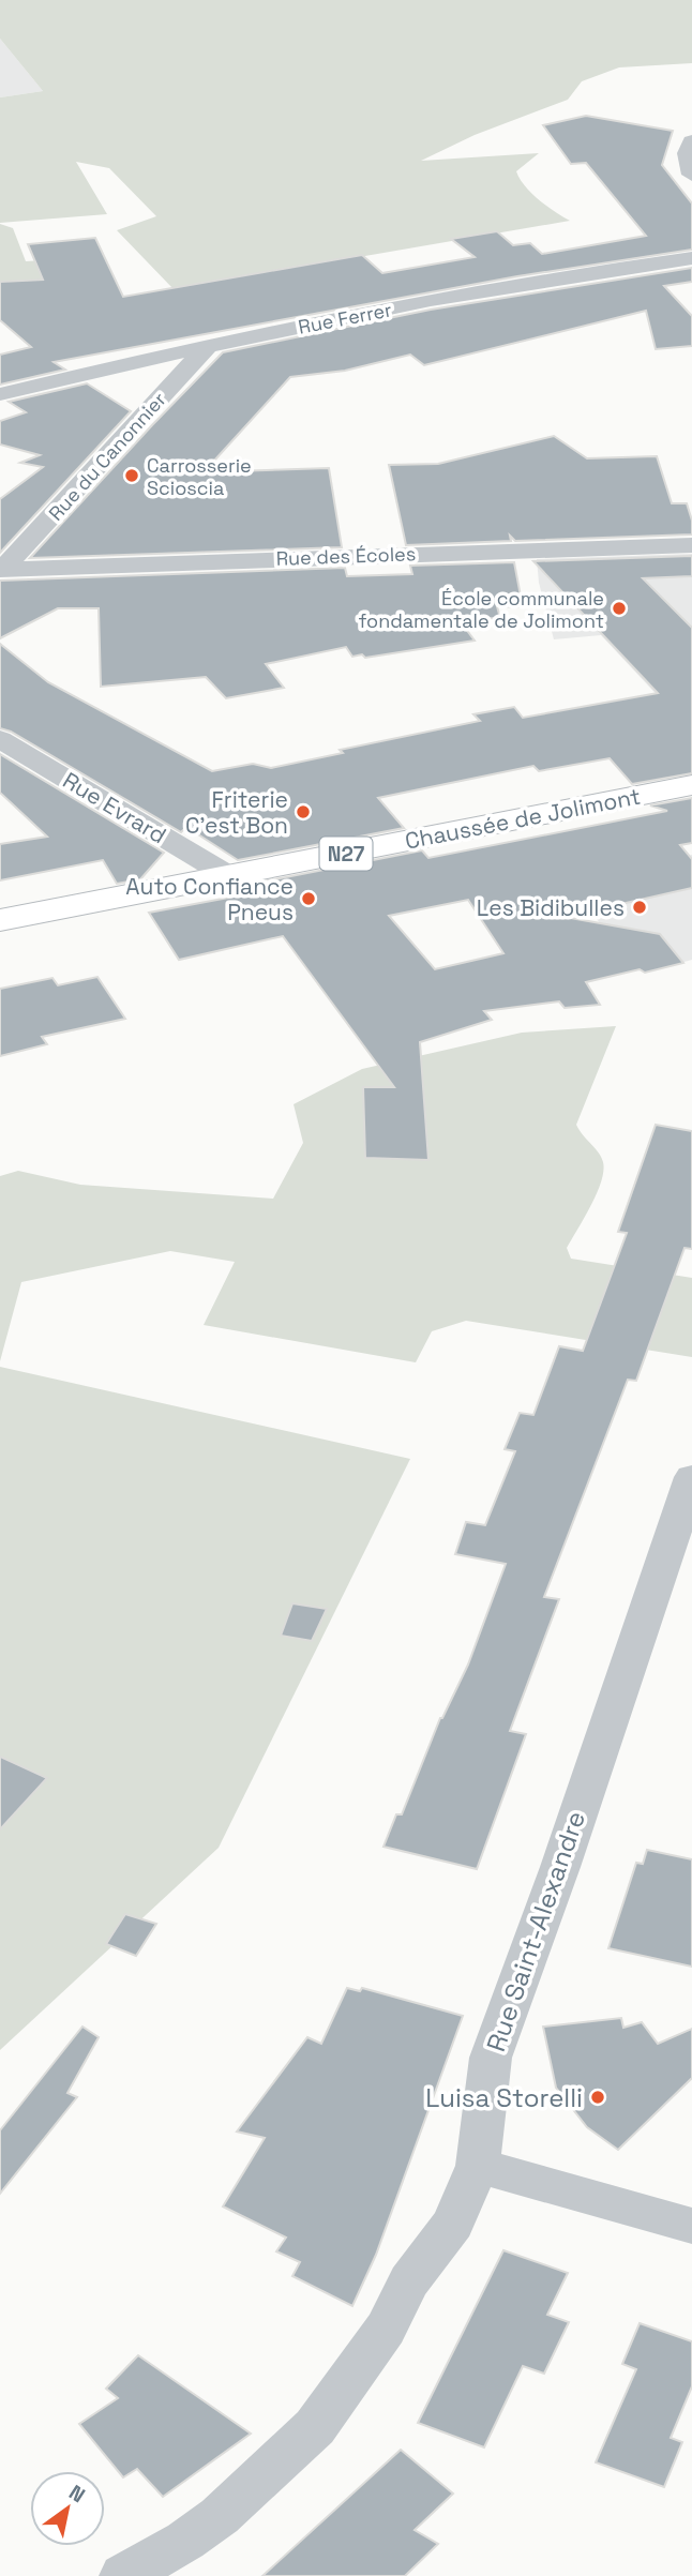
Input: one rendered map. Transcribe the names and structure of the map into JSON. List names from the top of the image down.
{
  "streets": {
    "main road": ["Chaussée de Jolimont", "N27"],
    "street": [
      "Rue Ferrer",
      "Rue du Canonnier",
      "Rue des Écoles",
      "Rue Evrard",
      "Rue Saint-Alexandre"
    ]
  },
  "crossings": [
    ["Rue Ferrer", "Rue du Canonnier"],
    ["Rue du Canonnier", "Rue des Écoles"],
    ["Rue Evrard", "Chaussée de Jolimont"]
  ],
  "places": [
    "Carrosserie Scioscia",
    "École communale fondamentale de Jolimont",
    "Friterie C'est Bon",
    "Auto Confiance Pneus",
    "Les Bidibulles",
    "Luisa Storelli"
  ],
  "north": "top right"
}
